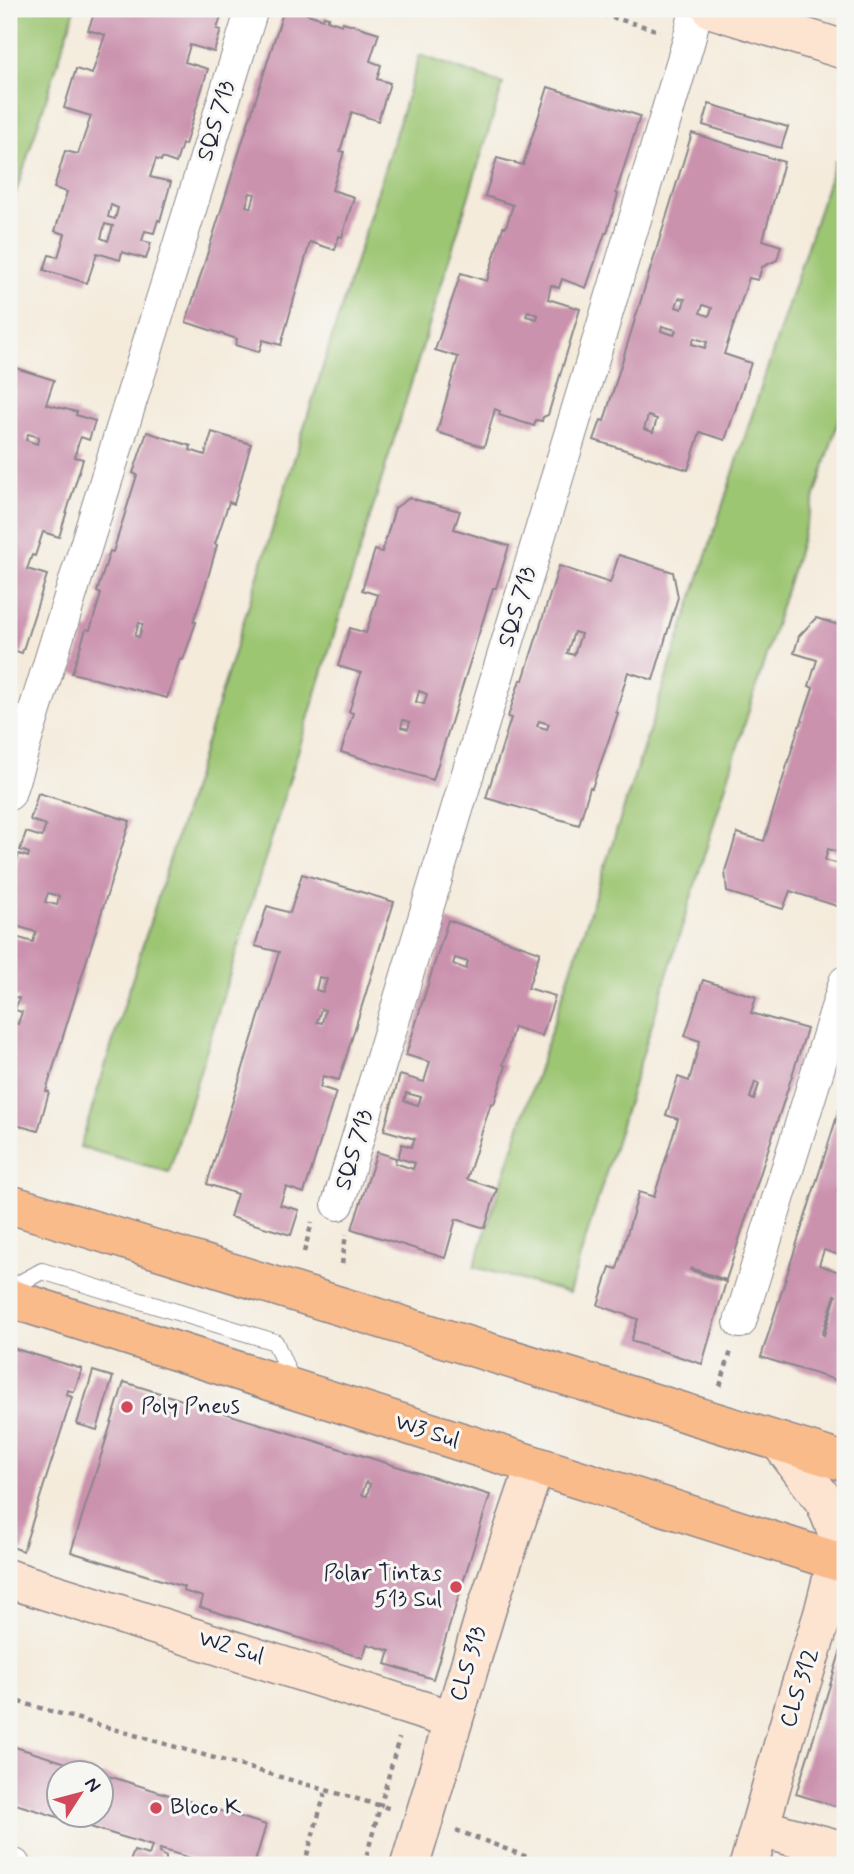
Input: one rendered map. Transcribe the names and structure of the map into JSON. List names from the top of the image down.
{
  "streets": {
    "main road": ["W3 Sul"],
    "street": [
      "SQS 713",
      "W2 Sul",
      "CLS 313",
      "CLS 312"
    ]
  },
  "crossings": [
    ["W3 Sul", "CLS 313"],
    ["W3 Sul", "CLS 312"],
    ["W2 Sul", "CLS 313"]
  ],
  "places": ["Poly Pneus", "Polar Tintas 513 Sul", "Bloco K"],
  "north": "top right"
}
